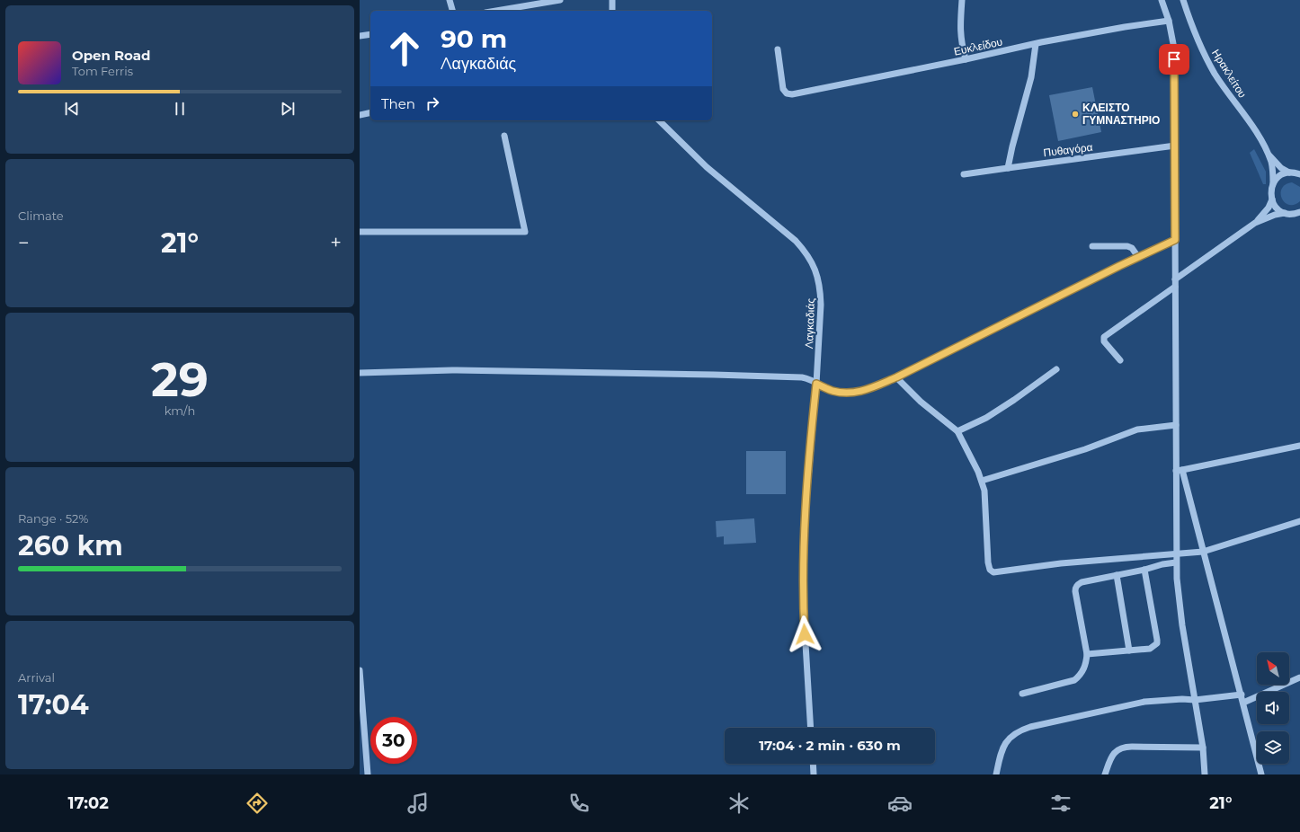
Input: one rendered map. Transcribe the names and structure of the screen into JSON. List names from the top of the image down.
{
  "streets": {
    "street": [
      "Ευκλείδου",
      "Ηρακλείτου",
      "Πυθαγόρα",
      "Λαγκαδιάς"
    ]
  },
  "places": ["ΚΛΕΙΣΤΟ ΓΥΜΝΑΣΤΗΡΙΟ"],
  "north": "top left",
  "page": {
    "turn": ["90 m", "Λαγκαδιάς"],
    "song": ["Open Road", "Tom Ferris"],
    "then": "Then",
    "tile": [
      "Climate",
      ["29", "km/h"],
      ["Range · 52%", "260 km"],
      ["Arrival", "17:04"]
    ],
    "heat": ["−", "21°", "+"],
    "limit": "30",
    "trip": "17:04 · 2 min · 630 m",
    "tabs": ["17:02", "21°"]
  }
}
